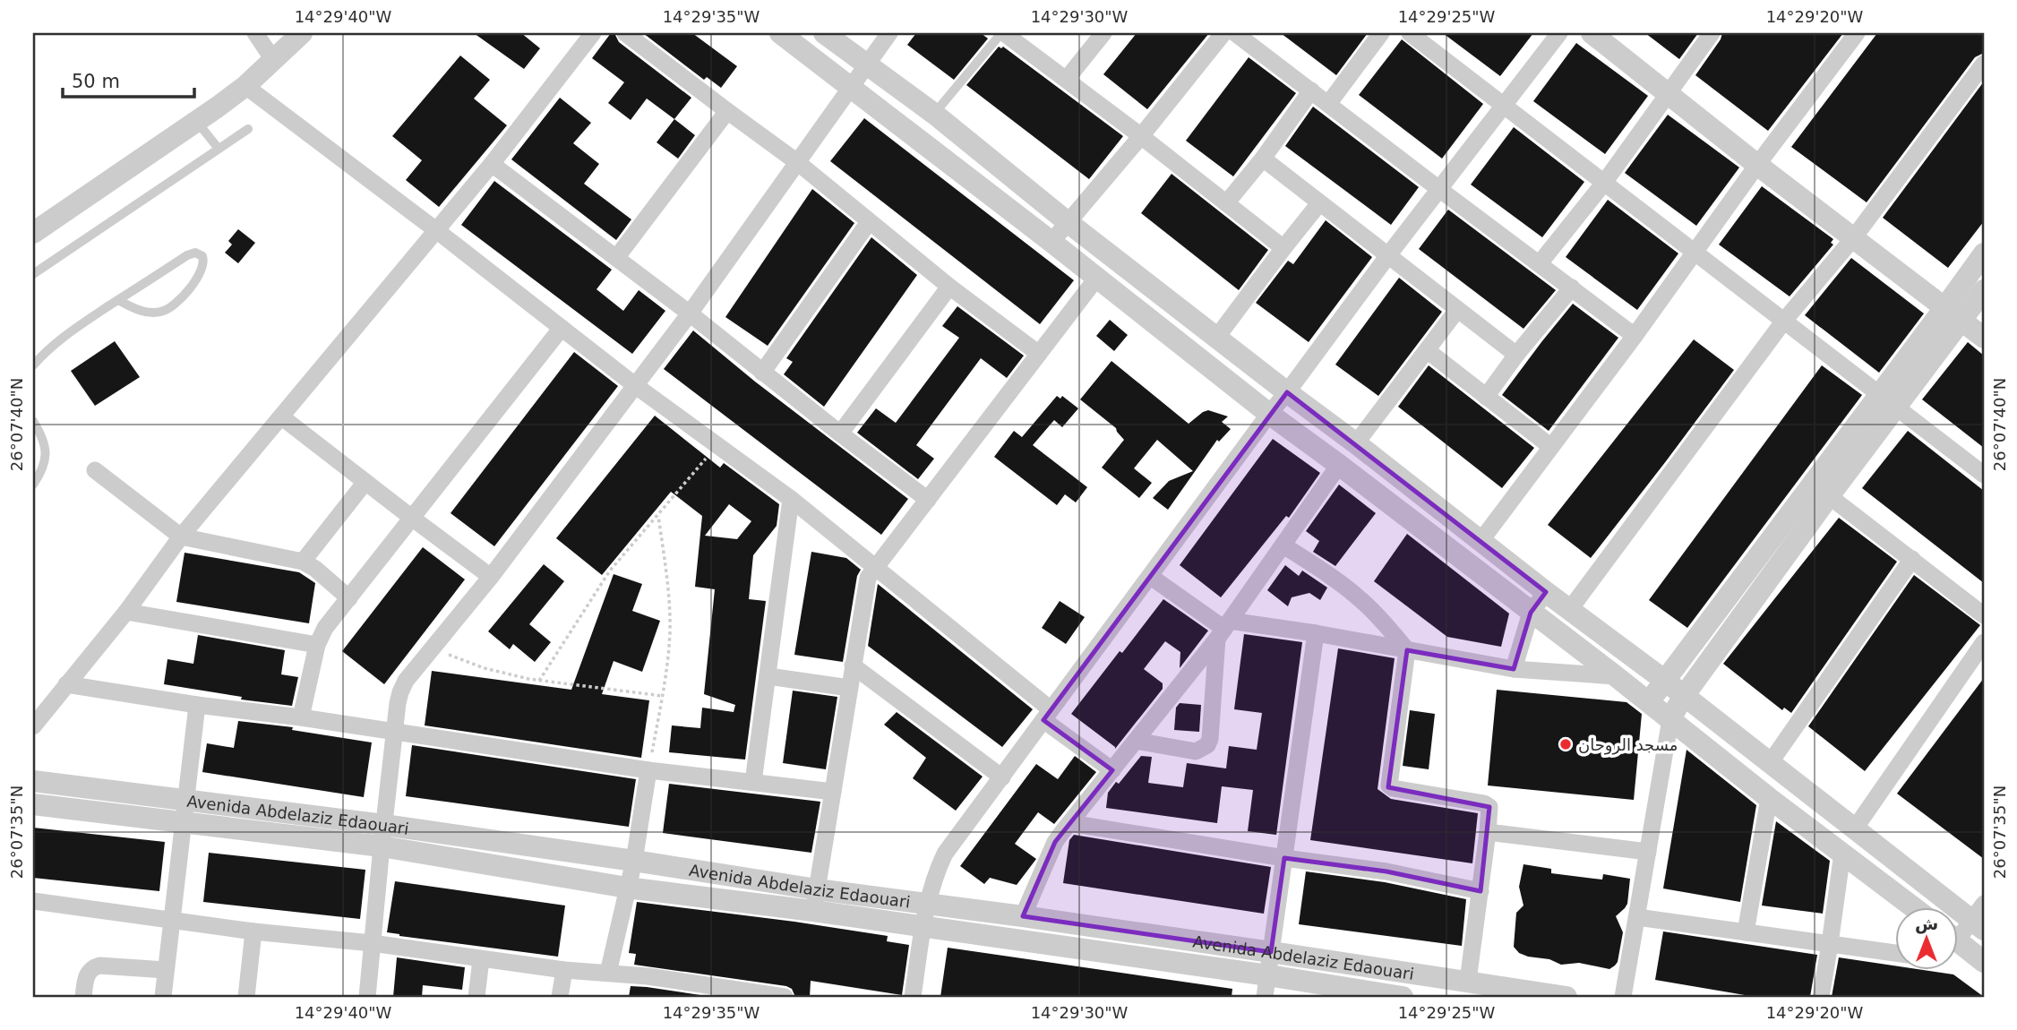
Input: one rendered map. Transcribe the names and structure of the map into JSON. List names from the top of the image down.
{
  "streets": {
    "street": ["Avenida Abdelaziz Edaouari"]
  },
  "places": ["مسجد الروحان"],
  "scale_bar": "50 m",
  "north": "top",
  "coordinates": [
    "14°29'40\"W",
    "14°29'35\"W",
    "14°29'30\"W",
    "14°29'25\"W",
    "14°29'20\"W",
    "26°07'40\"N",
    "26°07'35\"N"
  ]
}
